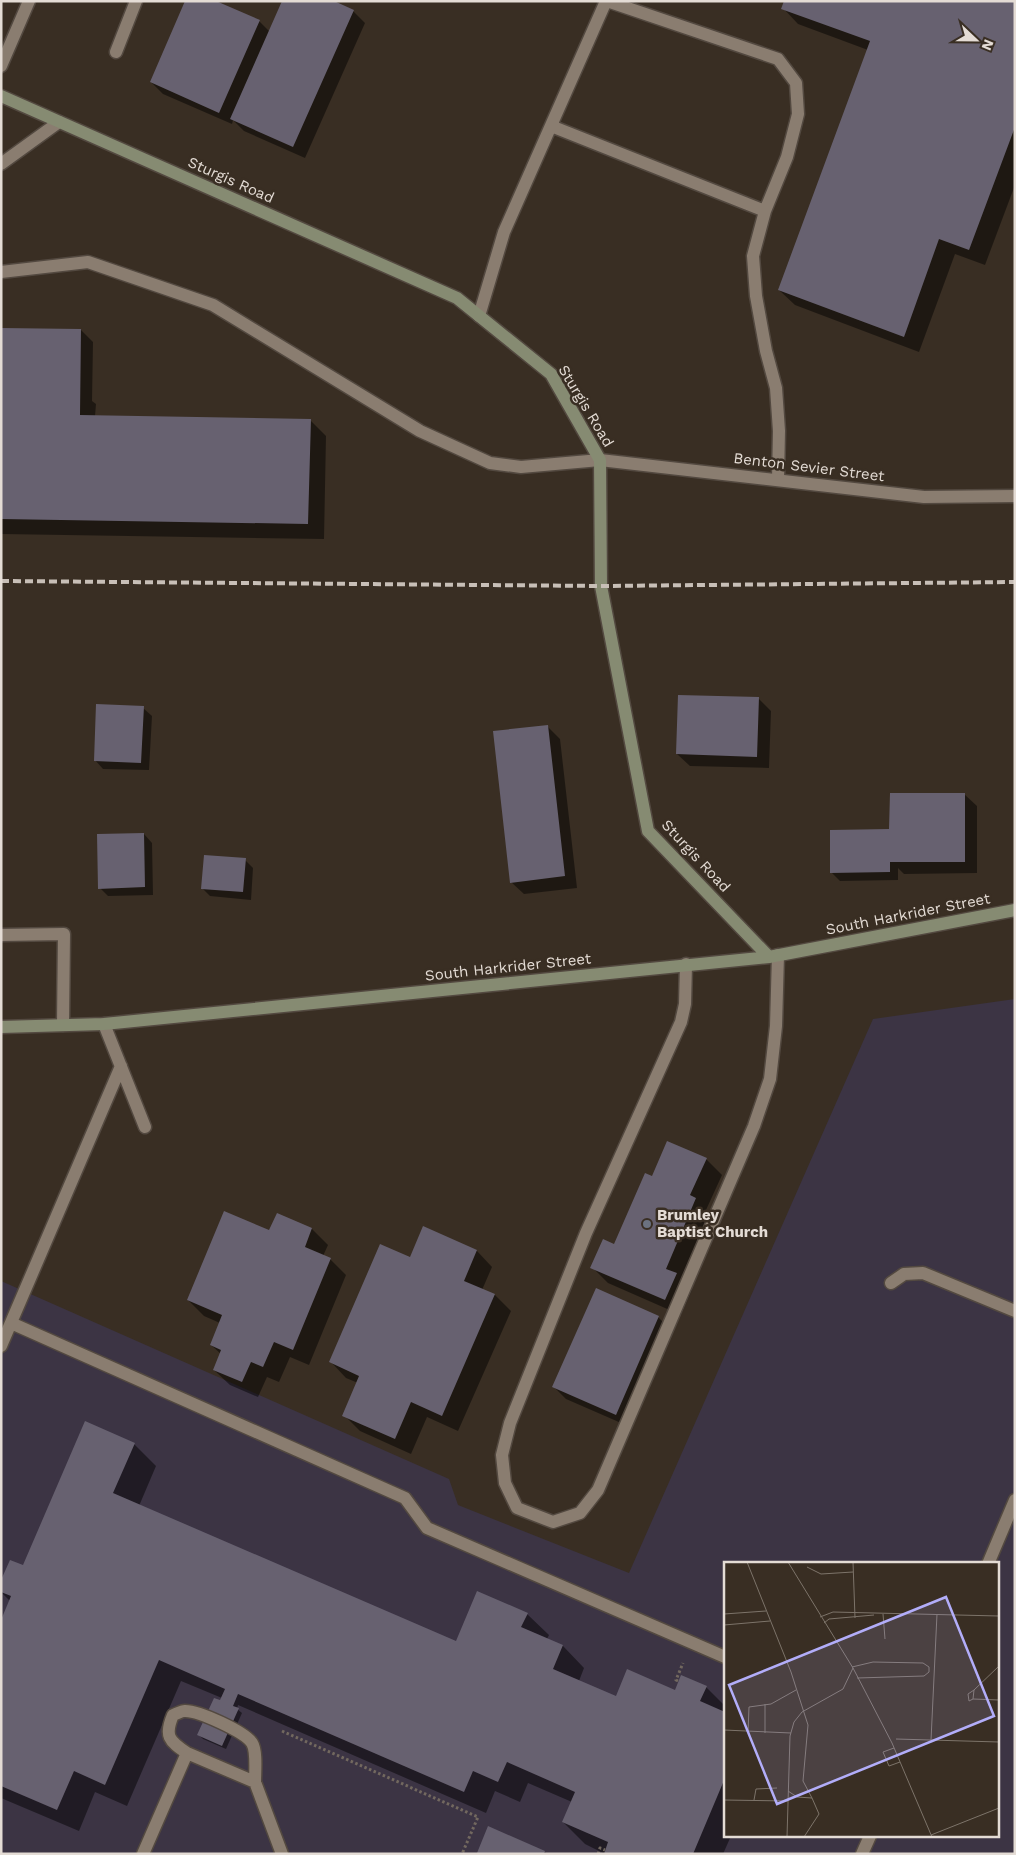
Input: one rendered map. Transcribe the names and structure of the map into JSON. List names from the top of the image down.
{
  "streets": {
    "street": ["Sturgis Road", "Benton Sevier Street", "South Harkrider Street"]
  },
  "crossings": [
    ["Sturgis Road", "Benton Sevier Street"],
    ["Sturgis Road", "South Harkrider Street"]
  ],
  "places": ["Brumley Baptist Church"],
  "north": "right"
}
